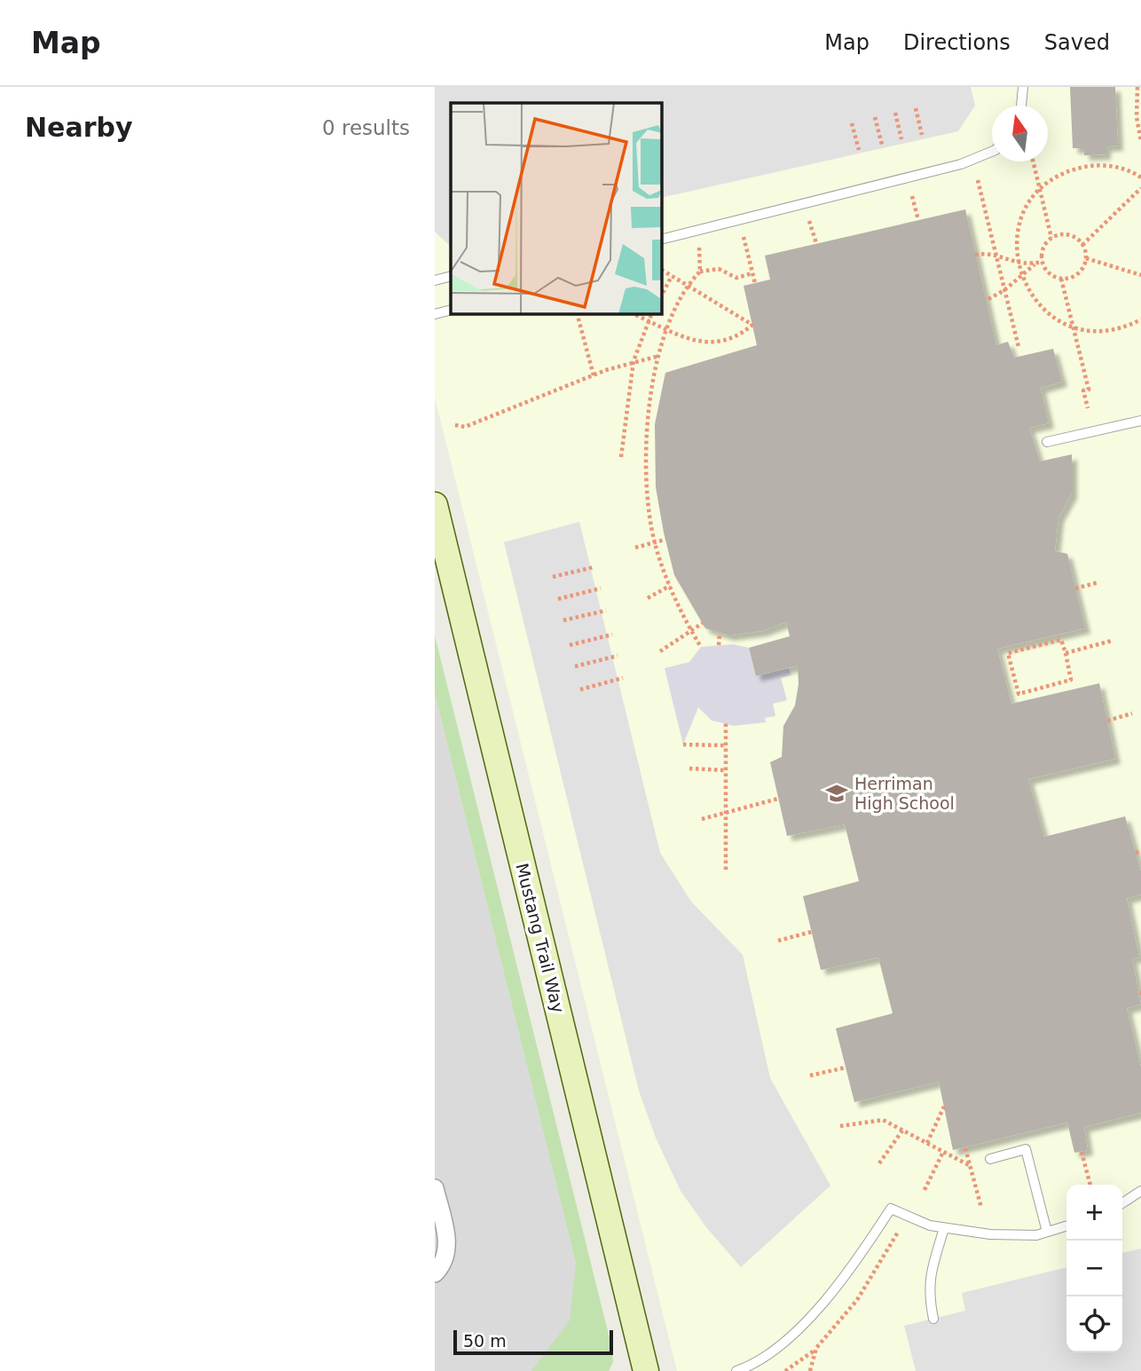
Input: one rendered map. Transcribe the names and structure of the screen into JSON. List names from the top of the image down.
{
  "streets": {
    "main road": ["Mustang Trail Way"]
  },
  "places": {
    "school or university": ["Herriman High School"]
  },
  "scale_bar": "50 m",
  "north": "top",
  "page": {
    "header": "Map",
    "nav": ["Map", "Directions", "Saved"],
    "heading": ["Nearby", "0 results"],
    "map_buttons": ["+", "−"],
    "scale": "50 m"
  }
}
